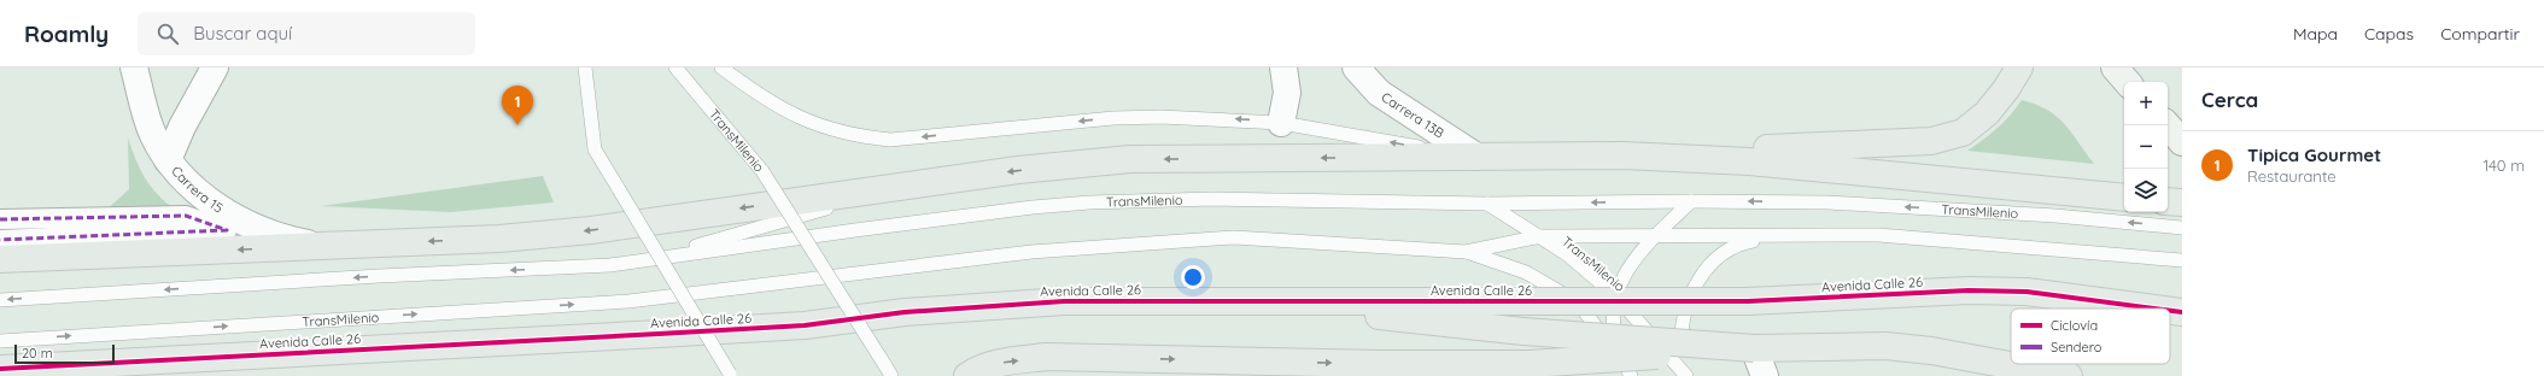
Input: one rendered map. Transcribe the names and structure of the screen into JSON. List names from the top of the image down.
{
  "streets": {
    "main road": ["Avenida Calle 26"],
    "street": ["Carrera 13B", "Carrera 15"],
    "lane": ["TransMilenio"]
  },
  "legend": ["Ciclovía", "Sendero"],
  "scale_bar": "20 m",
  "page": {
    "header": "Roamly",
    "search": "Buscar aquí",
    "nav": ["Mapa", "Capas", "Compartir"],
    "heading": "Cerca",
    "map_buttons": ["+", "−"],
    "pins": "1",
    "list": [
      {
        "mark": "1",
        "name": "Tipica Gourmet",
        "note": "Restaurante",
        "value": "140 m"
      }
    ],
    "scale": "20 m"
  }
}
